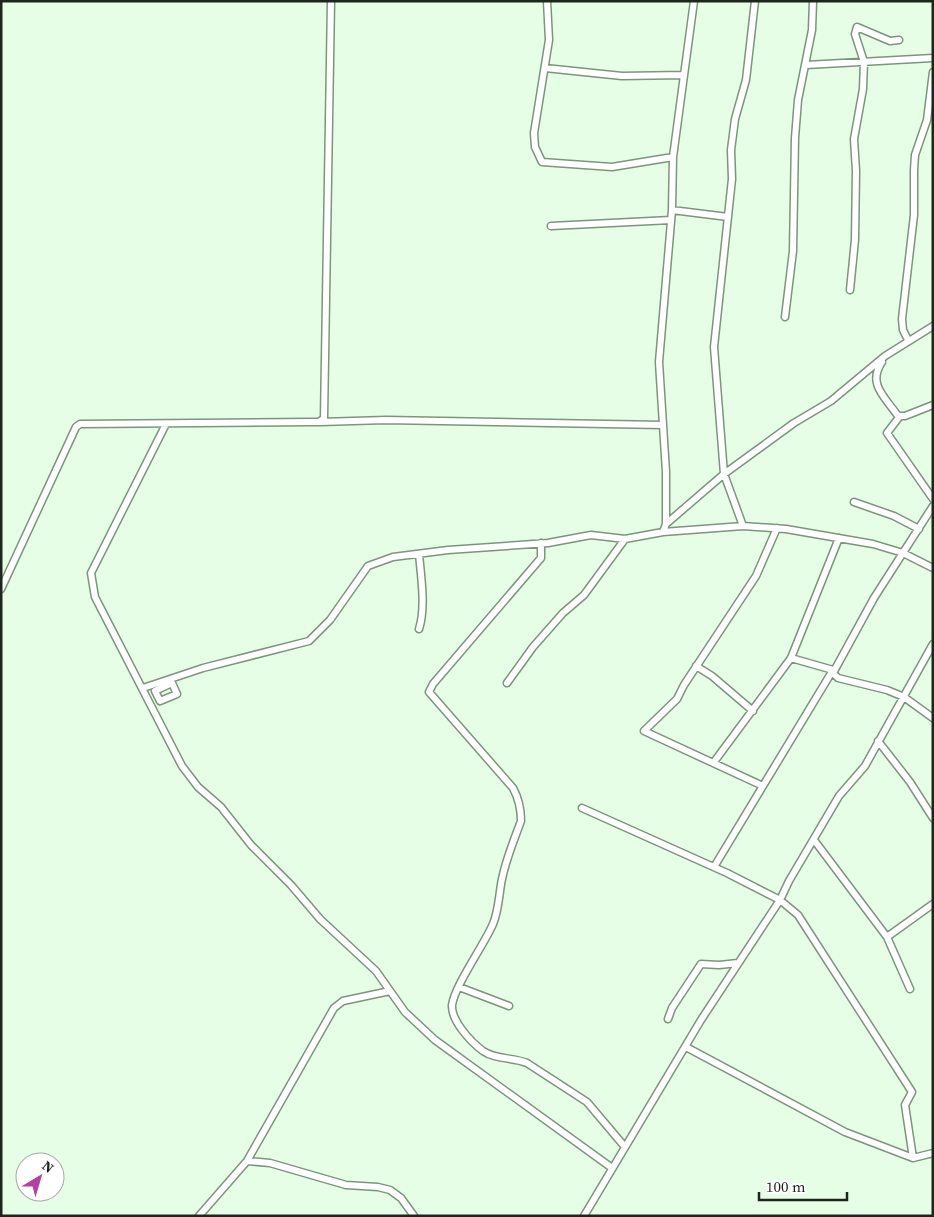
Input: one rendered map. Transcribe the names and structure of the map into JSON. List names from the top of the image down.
{
  "scale_bar": "100 m",
  "north": "top right"
}
